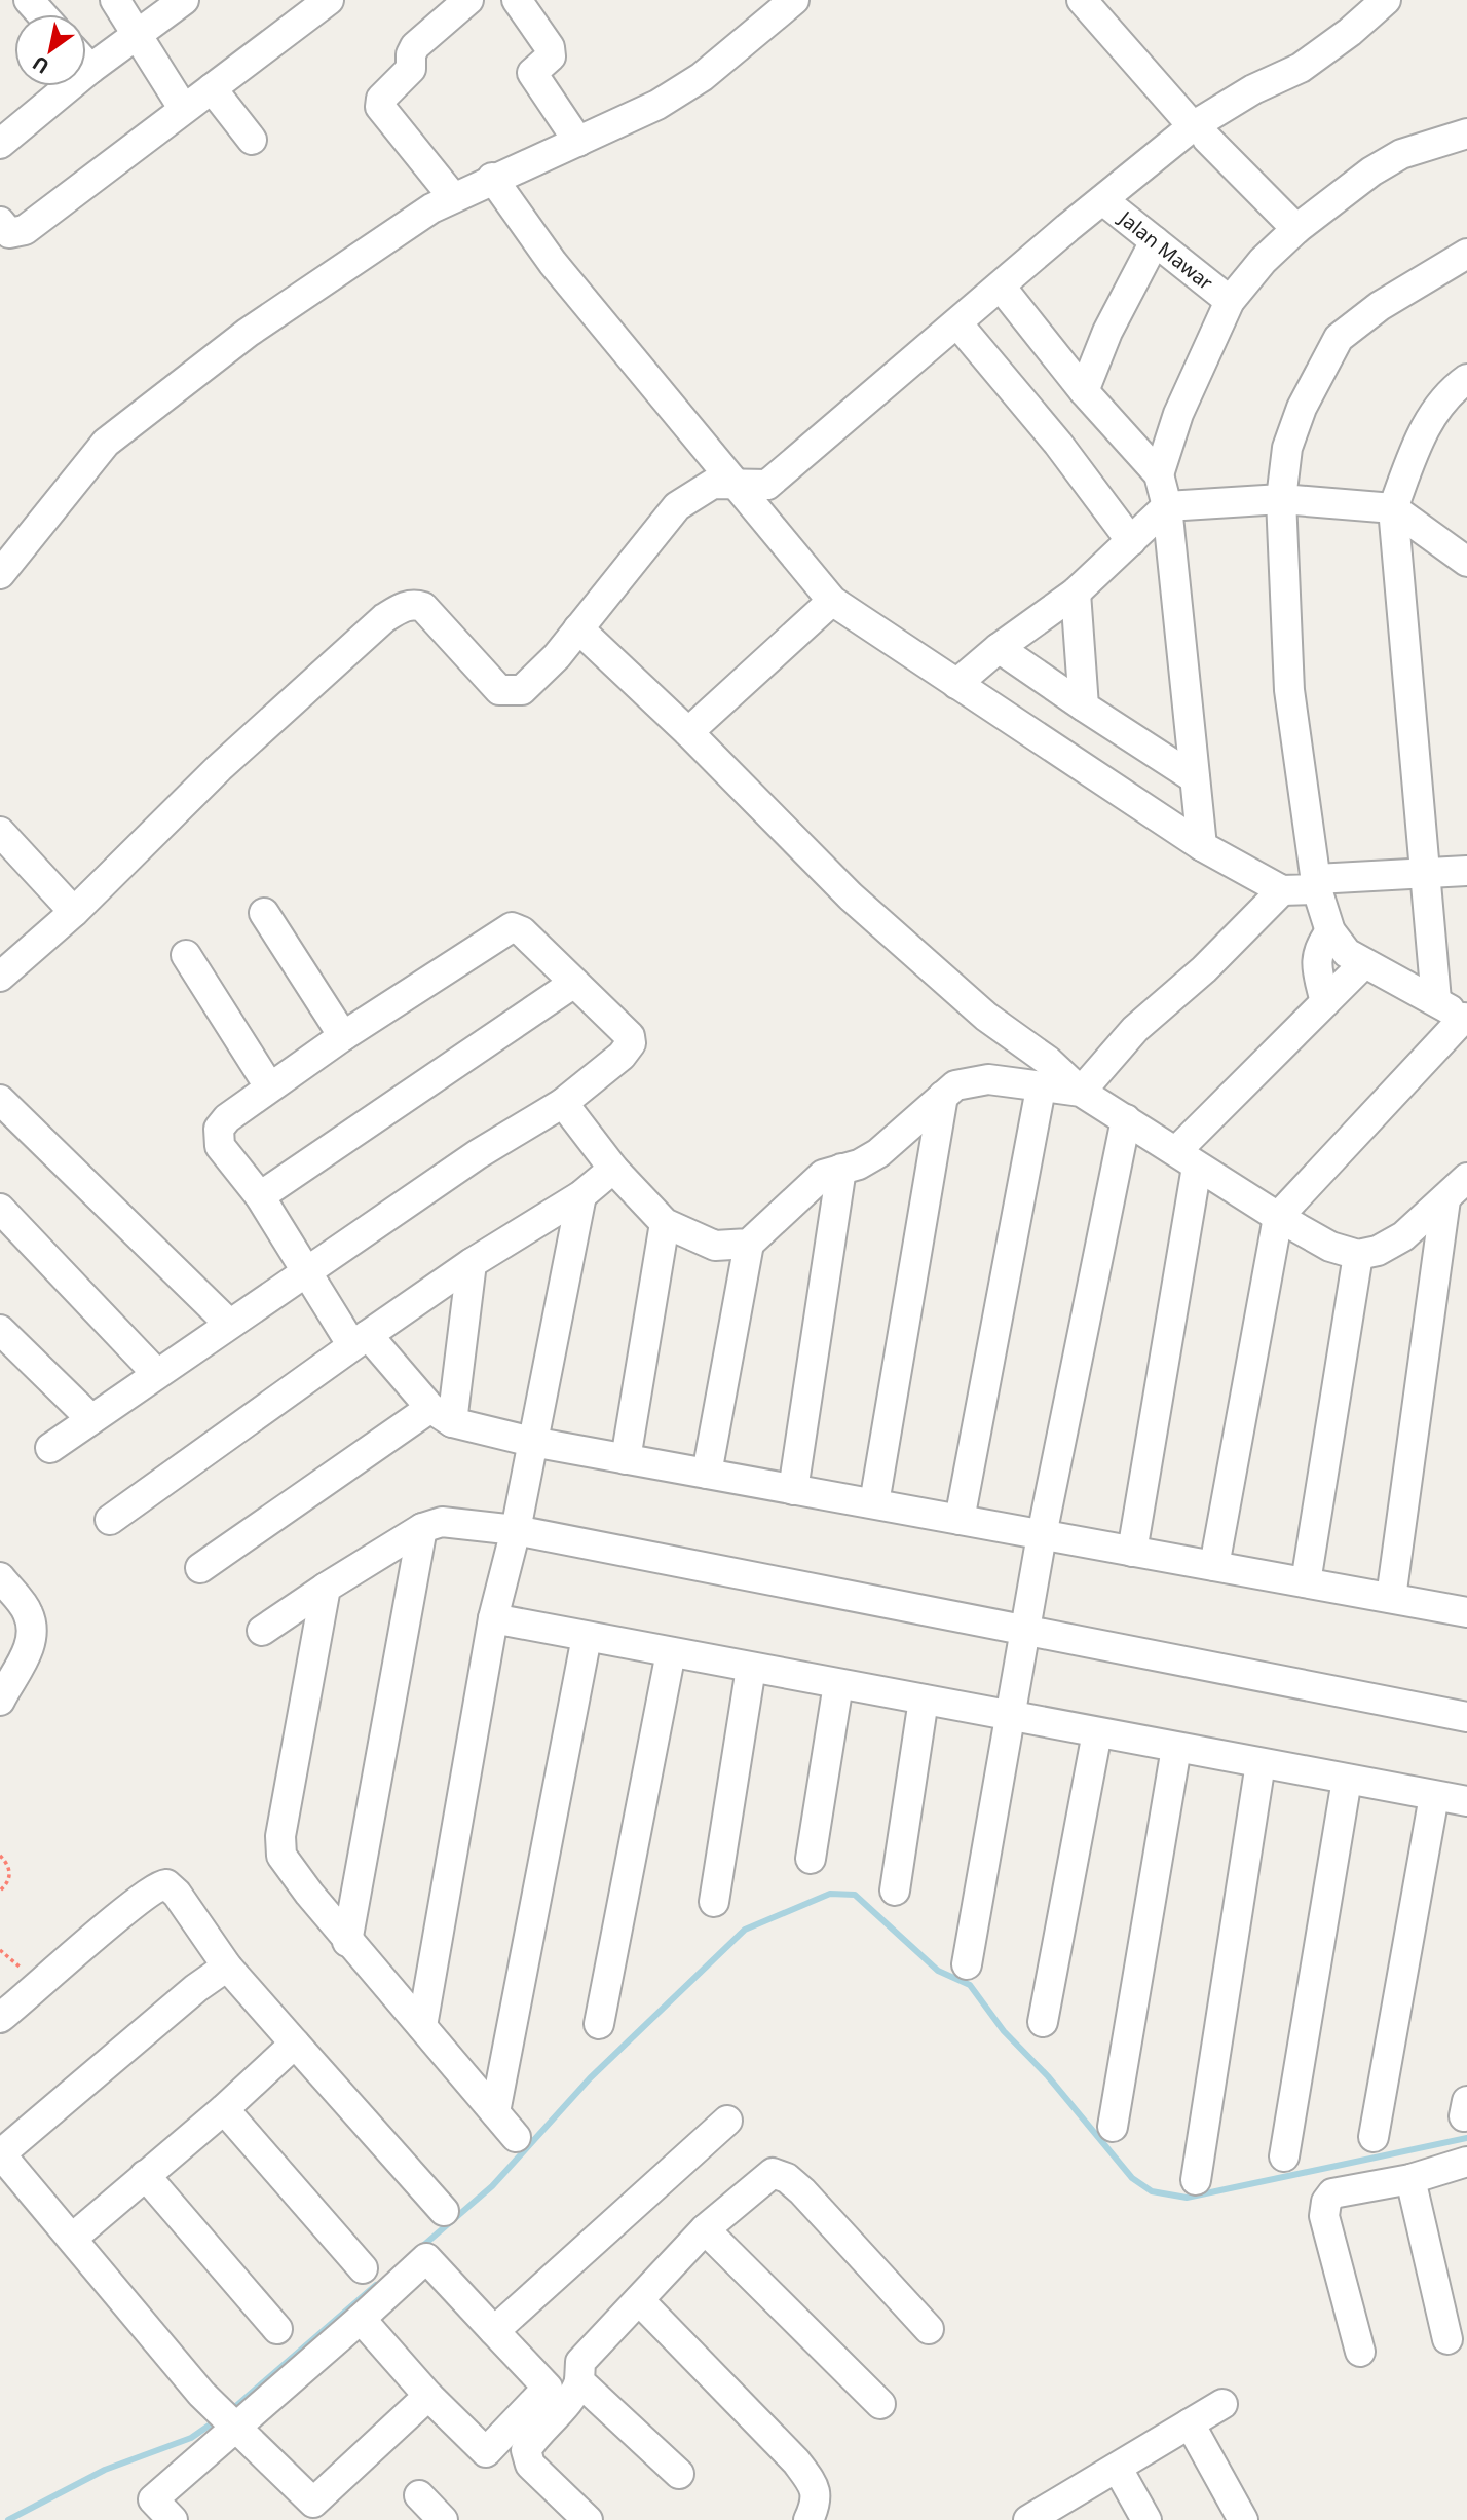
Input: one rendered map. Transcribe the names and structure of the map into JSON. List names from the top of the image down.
{
  "streets": {
    "street": ["Jalan Mawar"]
  },
  "north": "bottom left"
}
